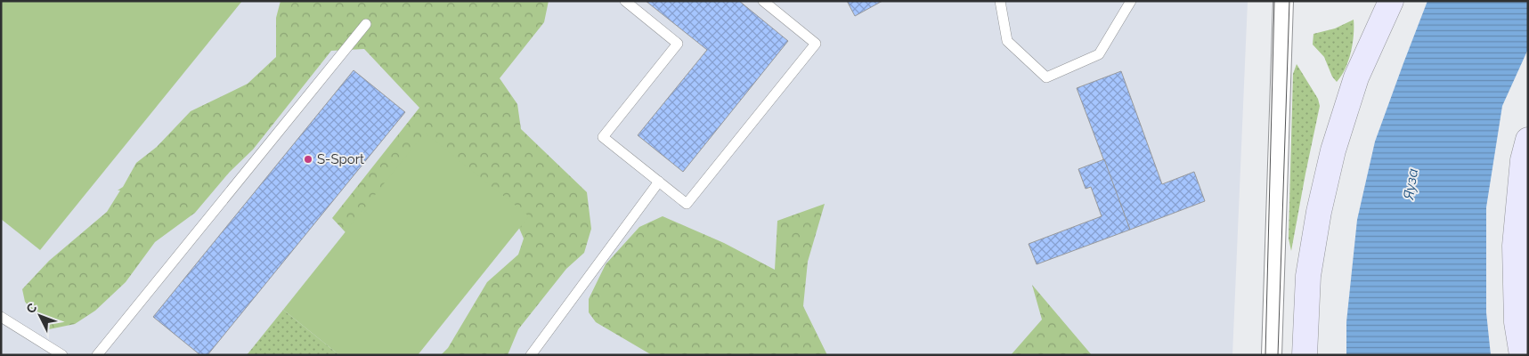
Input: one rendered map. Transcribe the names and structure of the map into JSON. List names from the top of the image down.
{
  "water": ["Яуза"],
  "places": ["S-Sport"],
  "north": "top left"
}
